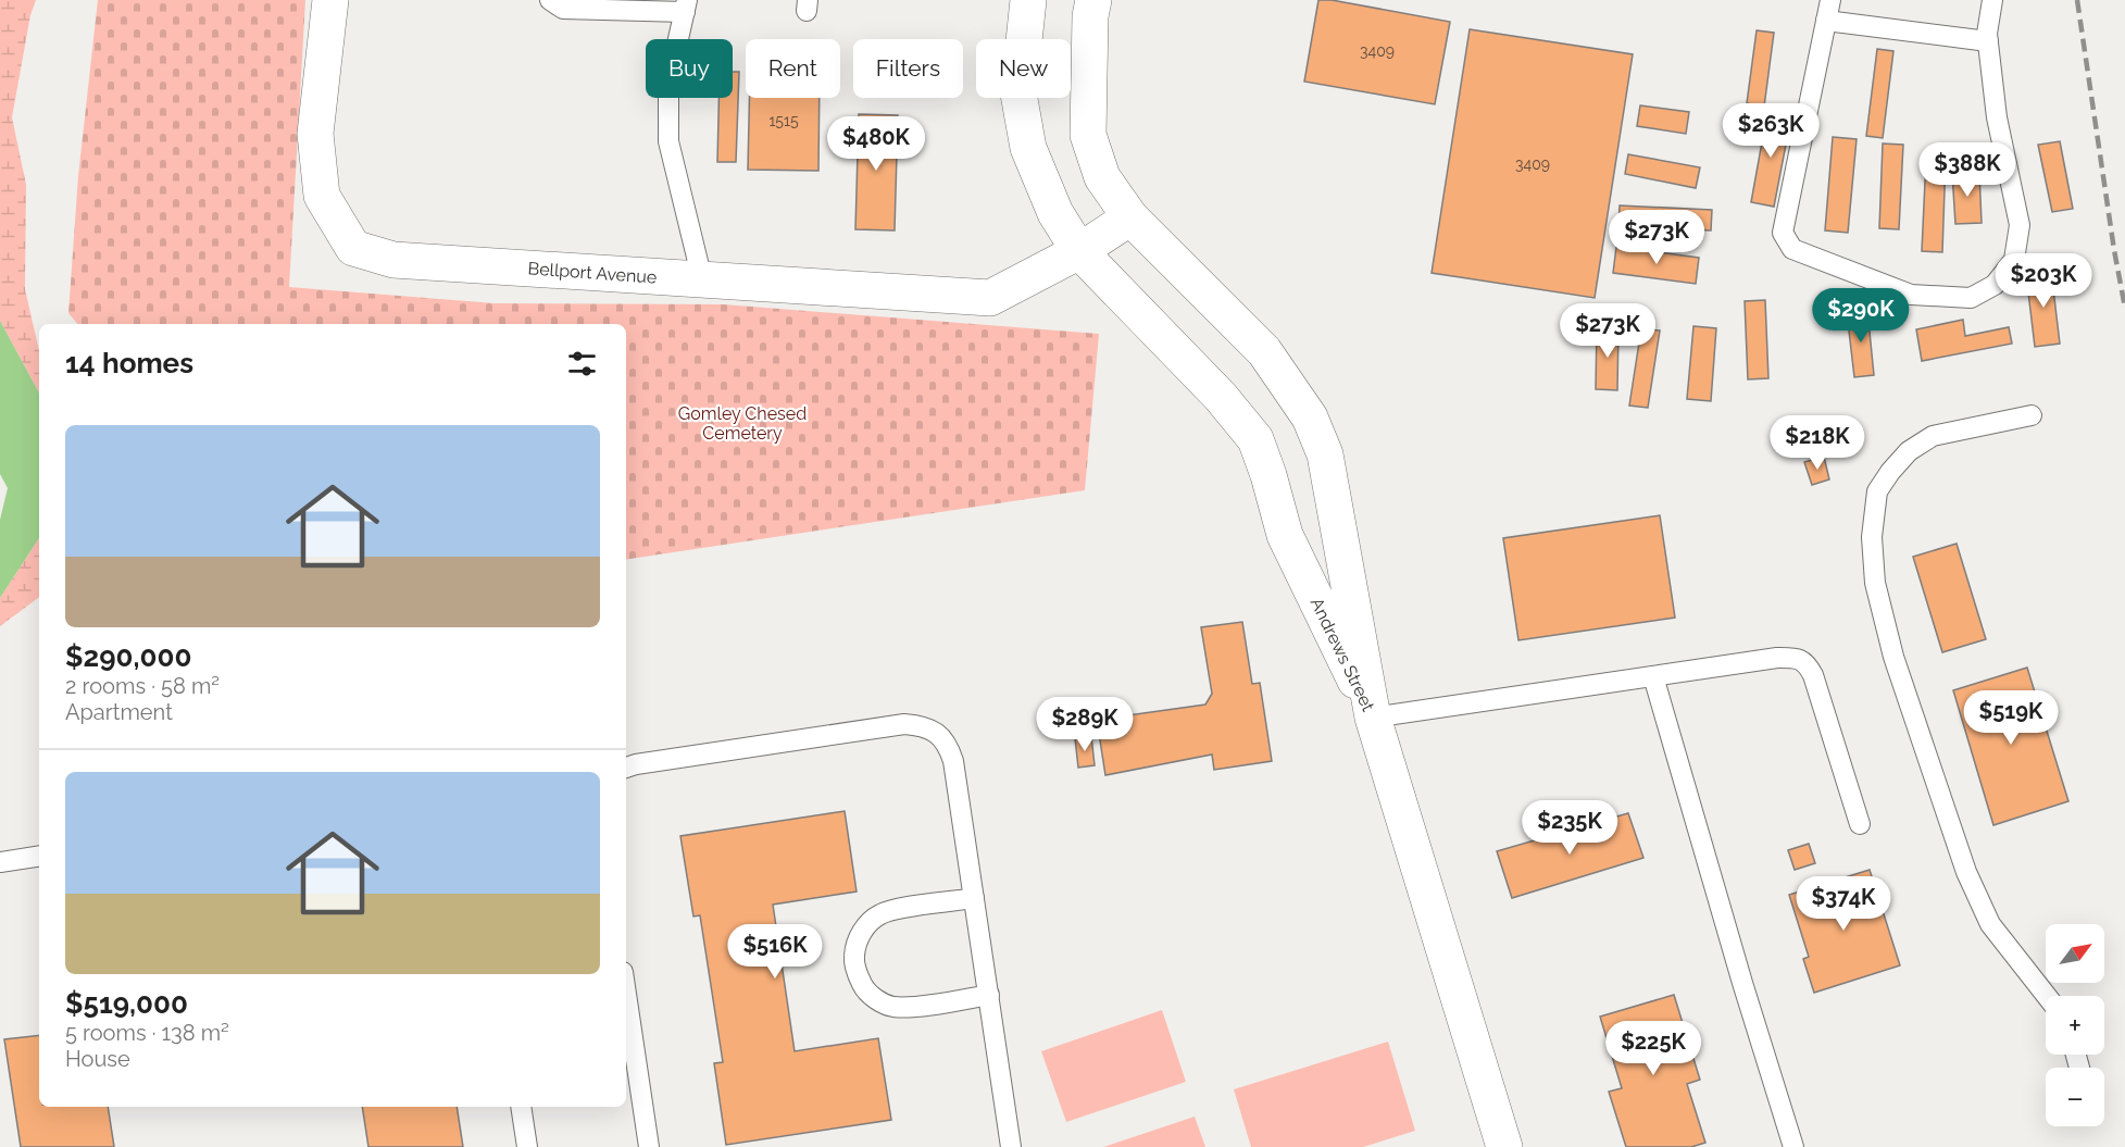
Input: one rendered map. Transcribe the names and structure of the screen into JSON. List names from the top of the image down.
{
  "streets": {
    "street": ["Bellport Avenue", "Andrews Street"]
  },
  "crossings": [
    ["Bellport Avenue", "Andrews Street"]
  ],
  "parks": ["Gomley Chesed Cemetery"],
  "house_numbers": ["3409", "1515", "3409"],
  "north": "top right",
  "page": {
    "chip": [
      "Buy",
      "Rent",
      "Filters",
      "New"
    ],
    "price": [
      "$263K",
      "$480K",
      "$388K",
      "$273K",
      "$203K",
      "$290K",
      "$273K",
      "$218K",
      "$519K",
      "$289K",
      "$235K",
      "$374K",
      "$516K",
      "$225K"
    ],
    "heading": "14 homes",
    "list": [
      {
        "name": "$290,000",
        "note": "2 rooms · 58 m² · Apartment"
      },
      {
        "name": "$519,000",
        "note": "5 rooms · 138 m² · House"
      }
    ],
    "map_buttons": ["+", "−"]
  }
}
